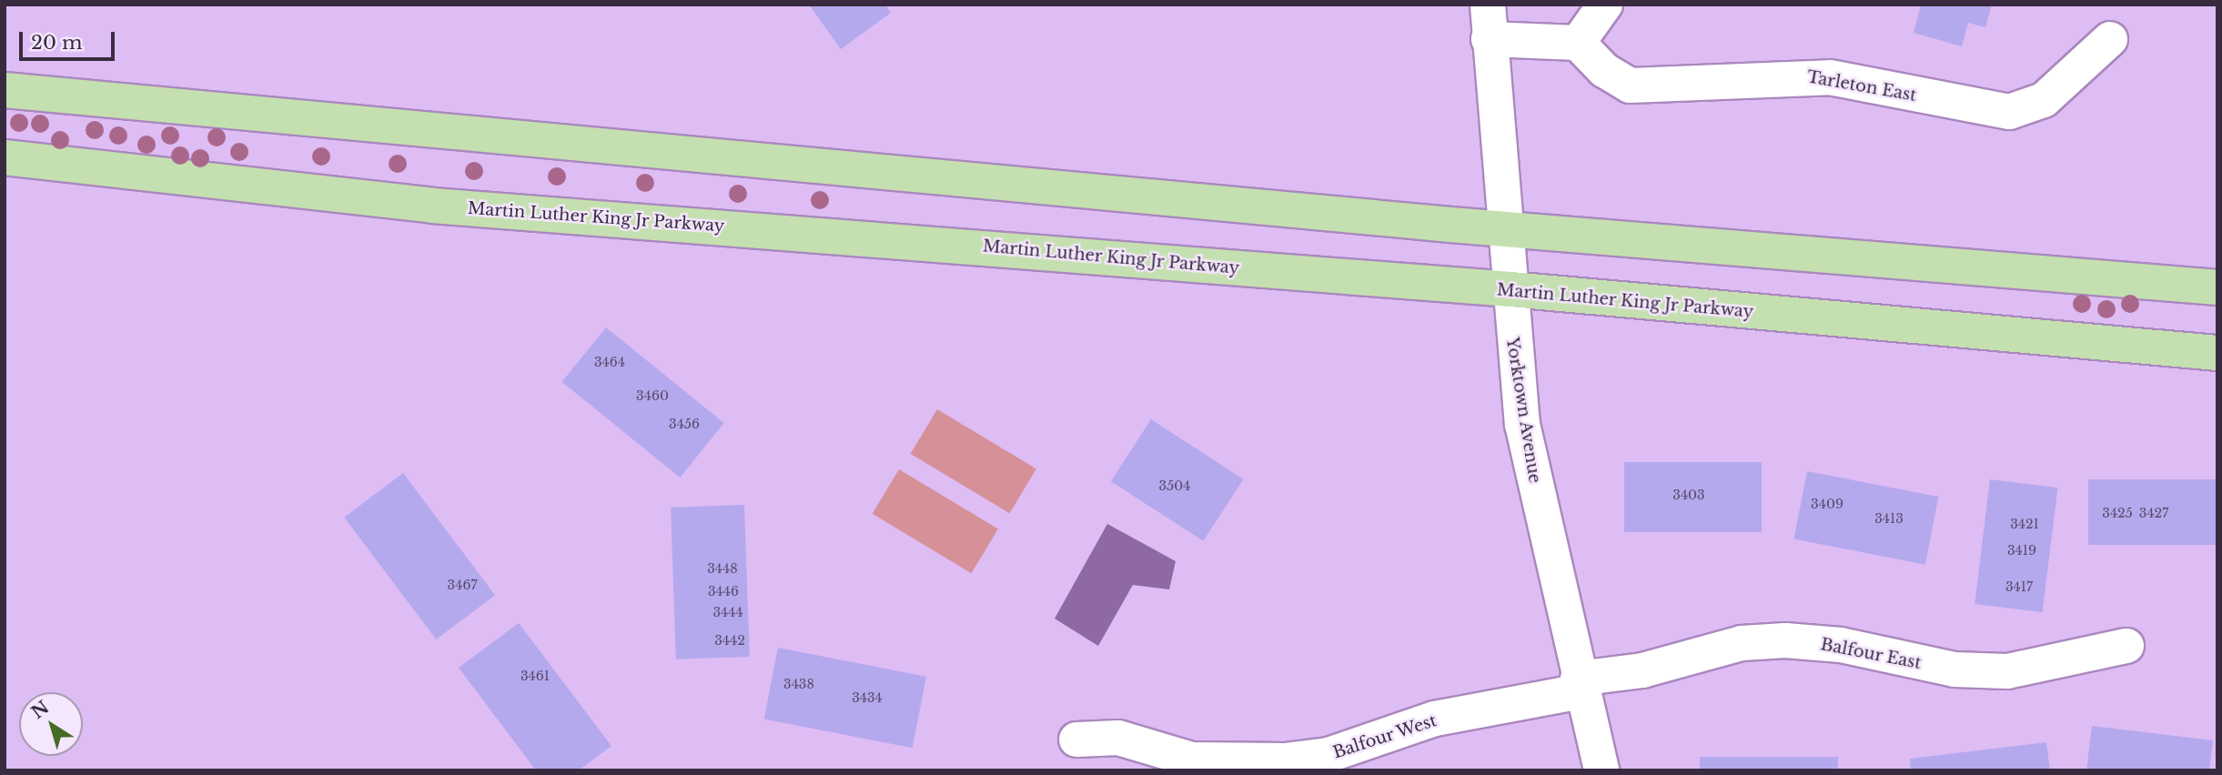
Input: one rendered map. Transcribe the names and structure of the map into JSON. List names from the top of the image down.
{
  "streets": {
    "main road": ["Martin Luther King Jr Parkway"],
    "street": [
      "Tarleton East",
      "Yorktown Avenue",
      "Balfour East",
      "Balfour West"
    ]
  },
  "crossings": [
    ["Martin Luther King Jr Parkway", "Yorktown Avenue"],
    ["Yorktown Avenue", "Balfour East"],
    ["Yorktown Avenue", "Balfour West"],
    ["Balfour East", "Balfour West"]
  ],
  "house_numbers": [
    "3464",
    "3460",
    "3456",
    "3504",
    "3403",
    "3409",
    "3425",
    "3427",
    "3413",
    "3421",
    "3419",
    "3448",
    "3467",
    "3417",
    "3446",
    "3444",
    "3442",
    "3461",
    "3438",
    "3434"
  ],
  "scale_bar": "20 m",
  "north": "top left"
}
